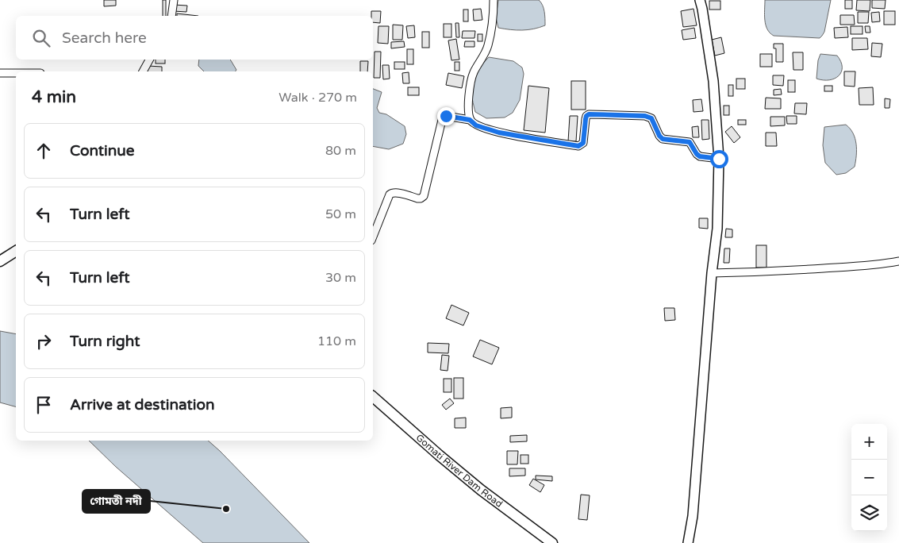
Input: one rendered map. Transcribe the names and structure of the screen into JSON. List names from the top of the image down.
{
  "streets": {
    "main road": ["Gomati River Dam Road"]
  },
  "places": ["গোমতী নদী"],
  "page": {
    "search": "Search here",
    "heading": ["4 min", "Walk · 270 m"],
    "list": [
      ["Continue", "80 m"],
      ["Turn left", "50 m"],
      ["Turn left", "30 m"],
      ["Turn right", "110 m"],
      "Arrive at destination"
    ],
    "map_buttons": ["+", "−"]
  }
}
